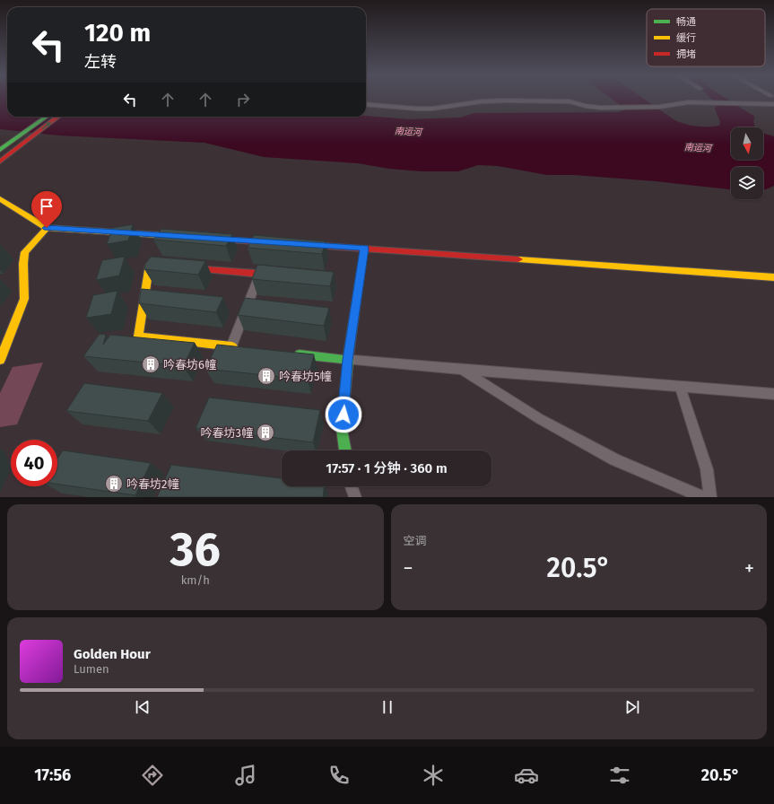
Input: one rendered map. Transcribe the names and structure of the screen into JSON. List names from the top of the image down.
{
  "water": ["南运河"],
  "places": {
    "building": [
      "吟春坊6幢",
      "吟春坊5幢",
      "吟春坊3幢",
      "吟春坊2幢"
    ]
  },
  "legend": ["畅通", "缓行", "拥堵"],
  "north": "bottom",
  "page": {
    "turn": ["120 m", "左转"],
    "limit": "40",
    "trip": "17:57 · 1 分钟 · 360 m",
    "tile": [
      ["36", "km/h"],
      "空调"
    ],
    "heat": ["−", "20.5°", "+"],
    "song": ["Golden Hour", "Lumen"],
    "tabs": ["17:56", "20.5°"]
  }
}
